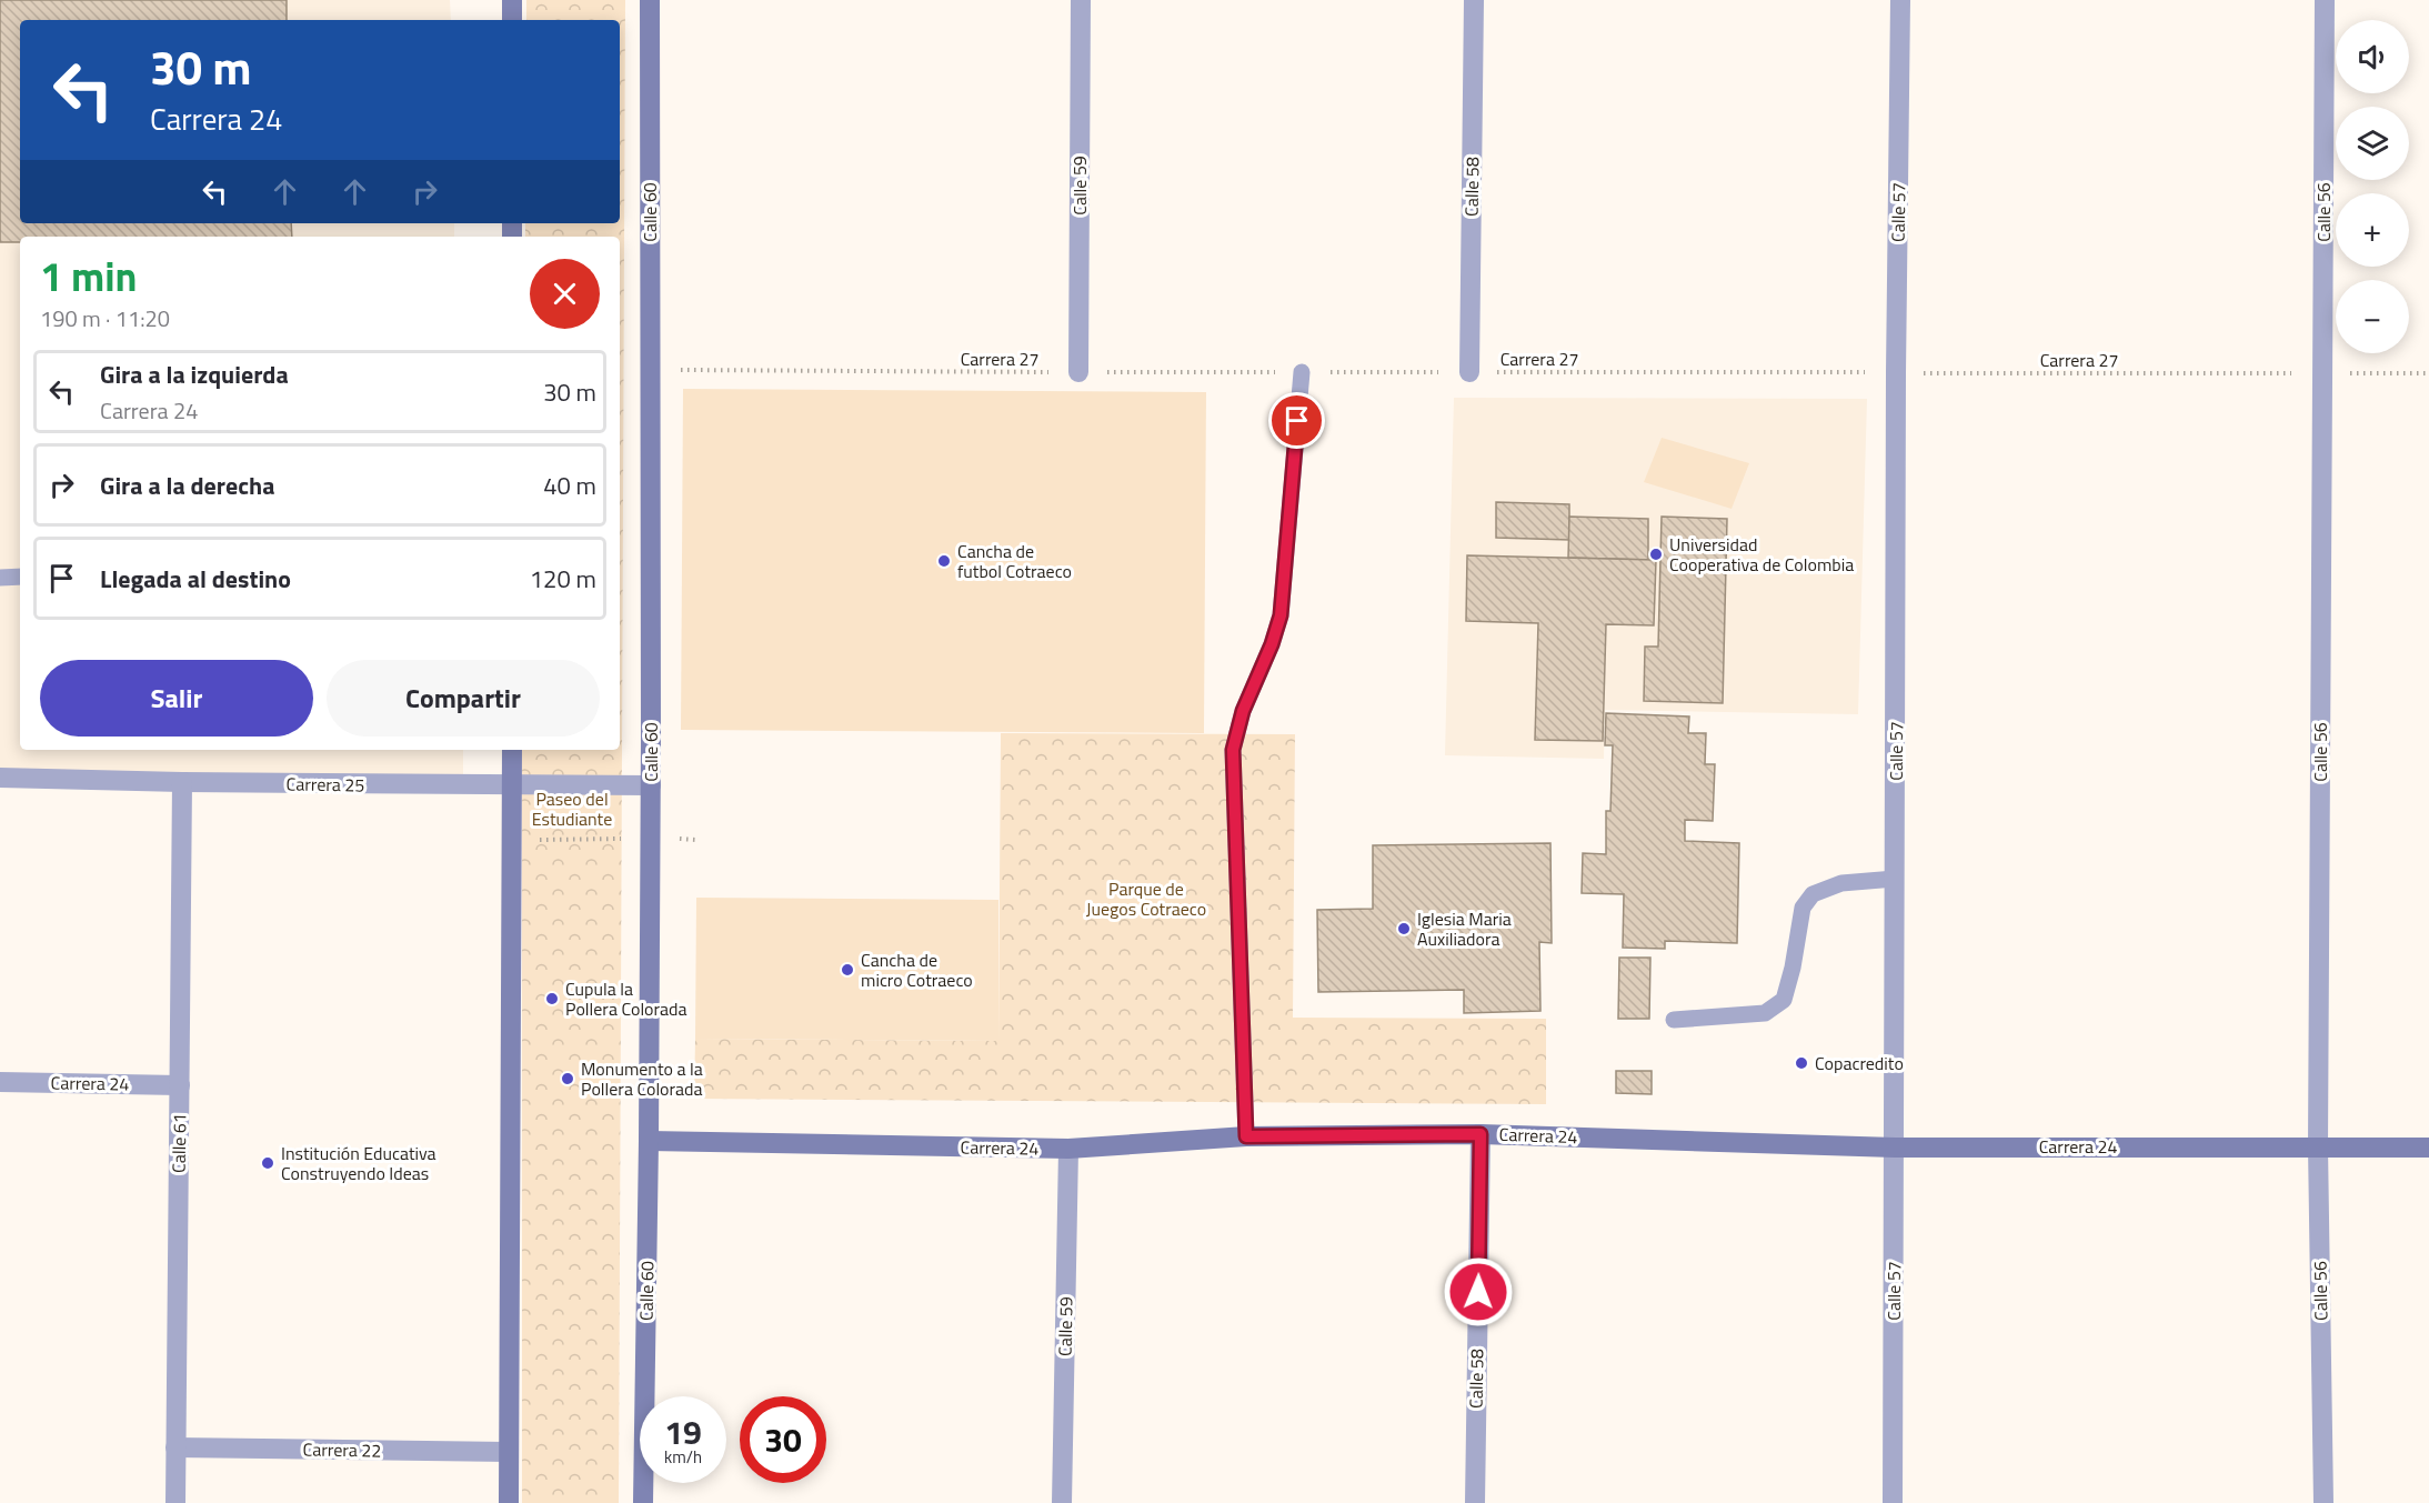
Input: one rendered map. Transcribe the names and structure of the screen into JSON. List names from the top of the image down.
{
  "streets": {
    "street": [
      "Calle 59",
      "Calle 58",
      "Calle 60",
      "Calle 57",
      "Calle 56",
      "Carrera 25",
      "Carrera 24",
      "Calle 61",
      "Carrera 22"
    ],
    "path": ["Carrera 27"]
  },
  "crossings": [
    ["Calle 59", "Carrera 27"],
    ["Calle 59", "Carrera 24"],
    ["Calle 58", "Carrera 27"],
    ["Calle 58", "Carrera 24"],
    ["Calle 60", "Carrera 27"],
    ["Calle 60", "Carrera 25"],
    ["Calle 60", "Carrera 24"],
    ["Calle 57", "Carrera 27"],
    ["Calle 57", "Carrera 24"],
    ["Calle 56", "Carrera 27"],
    ["Calle 56", "Carrera 24"],
    ["Carrera 25", "Calle 61"],
    ["Carrera 24", "Calle 61"],
    ["Calle 61", "Carrera 22"]
  ],
  "parks": ["Paseo del Estudiante", "Parque de Juegos Cotraeco"],
  "places": [
    "Universidad Cooperativa de Colombia",
    "Cancha de futbol Cotraeco",
    "Iglesia Maria Auxiliadora",
    "Cancha de micro Cotraeco",
    "Cupula la Pollera Colorada",
    "Copacredito",
    "Monumento a la Pollera Colorada",
    "Institución Educativa Construyendo Ideas"
  ],
  "page": {
    "map_buttons": ["+", "−"],
    "turn": ["30 m", "Carrera 24"],
    "heading": ["1 min", "190 m · 11:20"],
    "list": [
      {
        "name": "Gira a la izquierda",
        "note": "Carrera 24",
        "value": "30 m"
      },
      {
        "name": "Gira a la derecha",
        "value": "40 m"
      },
      {
        "name": "Llegada al destino",
        "value": "120 m"
      }
    ],
    "buttons": ["Salir", "Compartir"],
    "speed": "19 km/h",
    "limit": "30"
  }
}
